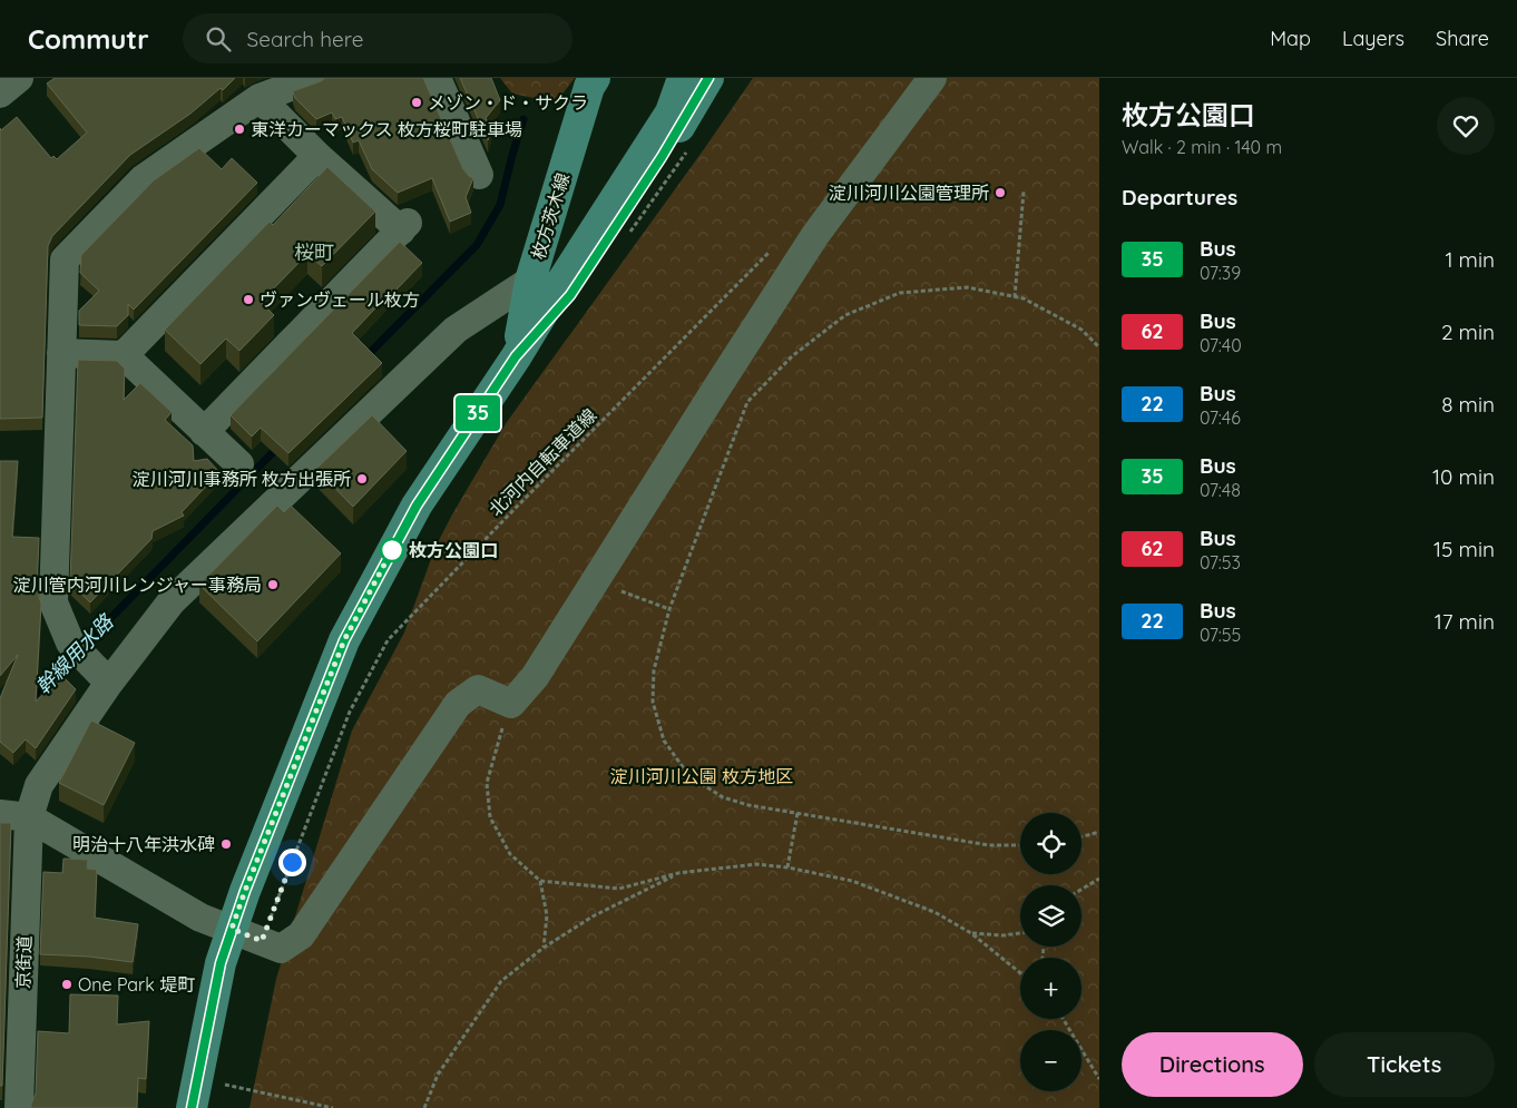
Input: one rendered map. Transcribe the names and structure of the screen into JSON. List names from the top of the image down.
{
  "streets": {
    "main road": ["枚方茨木線"],
    "street": ["京街道"],
    "path": ["北河内自転車道線"]
  },
  "crossings": [
    ["枚方茨木線", "京街道"]
  ],
  "districts": ["桜町"],
  "water": ["幹線用水路"],
  "parks": ["淀川河川公園 枚方地区"],
  "places": [
    "メゾン・ド・サクラ",
    "東洋カーマックス 枚方桜町駐車場",
    "淀川河川公園管理所",
    "ヴァンヴェール枚方",
    "淀川河川事務所 枚方出張所",
    "枚方公園口",
    "淀川管内河川レンジャー事務局",
    "明治十八年洪水碑",
    "One Park 堤町"
  ],
  "lines": ["bus line 35"],
  "page": {
    "header": "Commutr",
    "search": "Search here",
    "nav": ["Map", "Layers", "Share"],
    "on_map": "35",
    "heading": [
      ["枚方公園口", "Walk · 2 min · 140 m"],
      "Departures"
    ],
    "list": [
      {
        "mark": "35",
        "name": "Bus",
        "note": "07:39",
        "value": "1 min"
      },
      {
        "mark": "62",
        "name": "Bus",
        "note": "07:40",
        "value": "2 min"
      },
      {
        "mark": "22",
        "name": "Bus",
        "note": "07:46",
        "value": "8 min"
      },
      {
        "mark": "35",
        "name": "Bus",
        "note": "07:48",
        "value": "10 min"
      },
      {
        "mark": "62",
        "name": "Bus",
        "note": "07:53",
        "value": "15 min"
      },
      {
        "mark": "22",
        "name": "Bus",
        "note": "07:55",
        "value": "17 min"
      }
    ],
    "map_buttons": ["+", "−"],
    "buttons": ["Directions", "Tickets"]
  }
}
